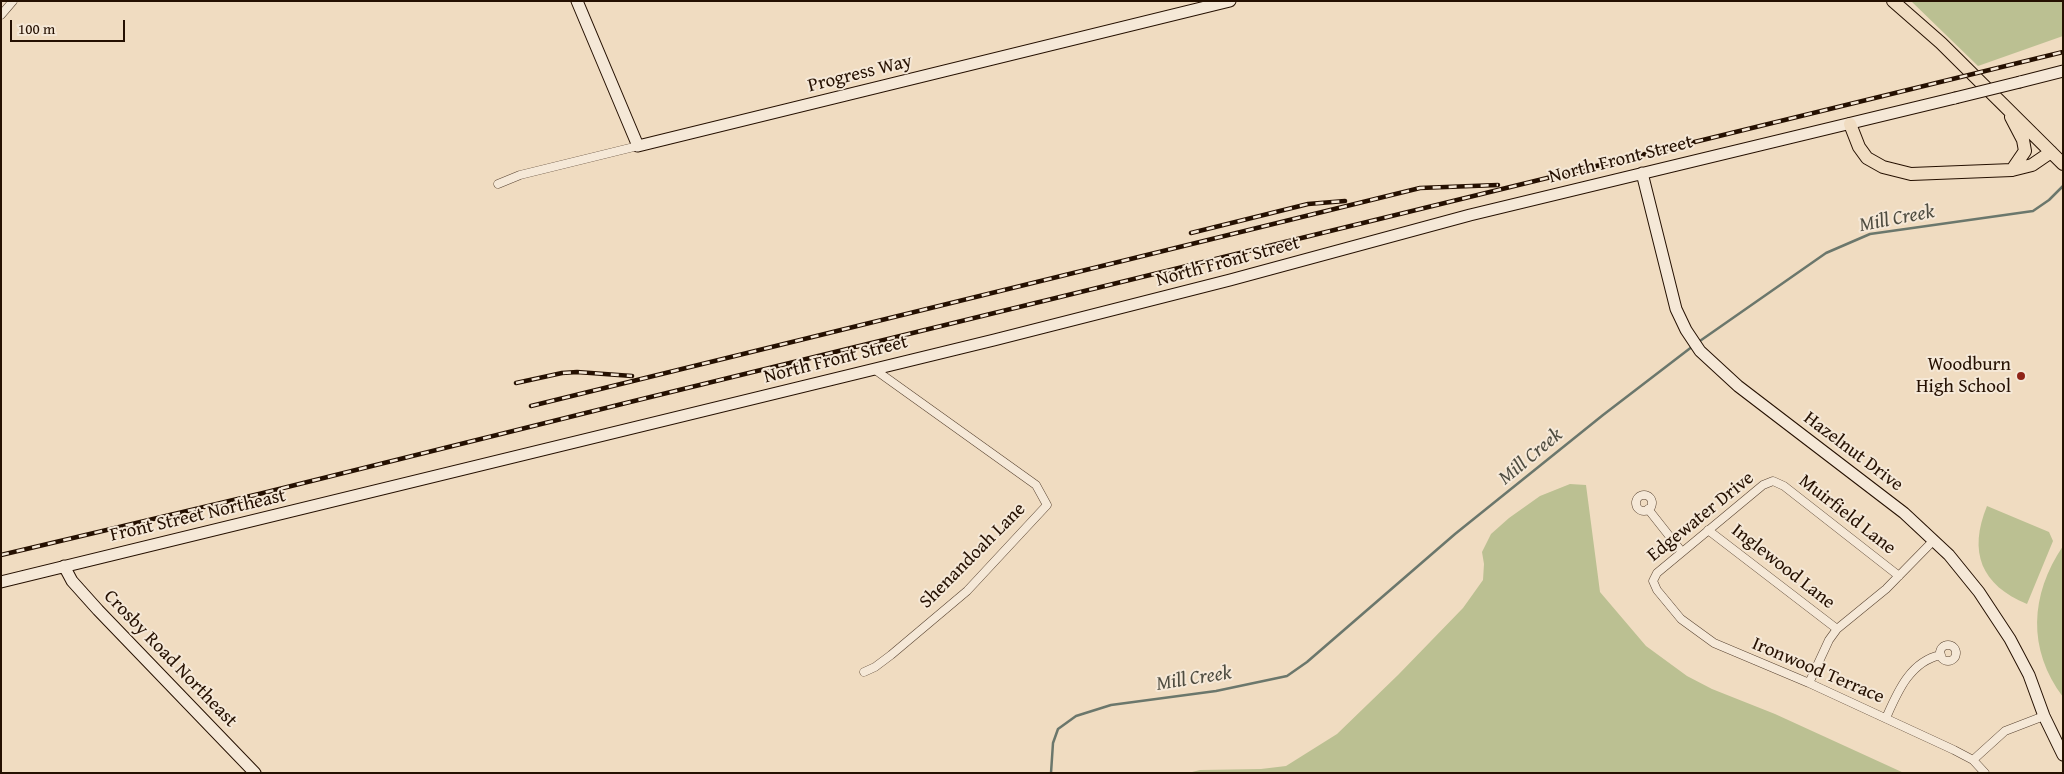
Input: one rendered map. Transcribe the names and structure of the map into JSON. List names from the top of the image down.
{
  "streets": {
    "main road": [
      "Progress Way",
      "North Front Street",
      "Hazelnut Drive",
      "Front Street Northeast",
      "Crosby Road Northeast"
    ],
    "street": [
      "Muirfield Lane",
      "Edgewater Drive",
      "Shenandoah Lane",
      "Inglewood Lane",
      "Ironwood Terrace"
    ]
  },
  "crossings": [
    ["North Front Street", "Hazelnut Drive"],
    ["North Front Street", "Front Street Northeast"],
    ["North Front Street", "Shenandoah Lane"],
    ["Muirfield Lane", "Edgewater Drive"],
    ["Front Street Northeast", "Crosby Road Northeast"],
    ["Edgewater Drive", "Inglewood Lane"],
    ["Edgewater Drive", "Ironwood Terrace"]
  ],
  "water": ["Mill Creek"],
  "places": ["Woodburn High School"],
  "scale_bar": "100 m"
}
